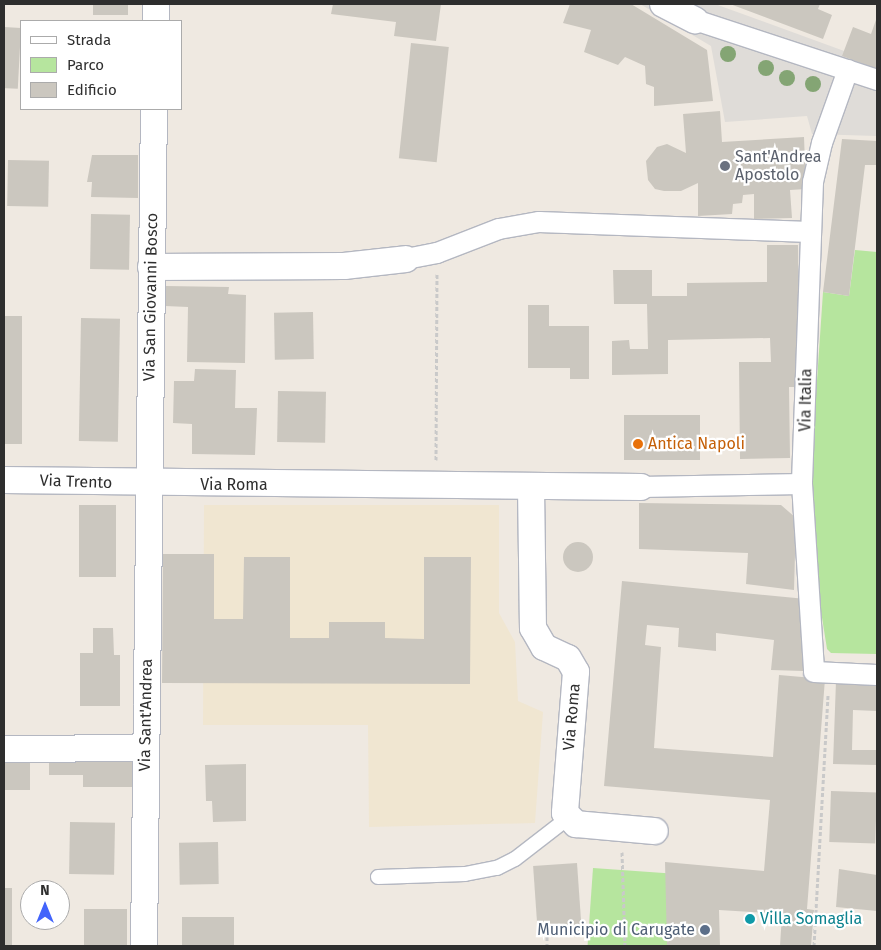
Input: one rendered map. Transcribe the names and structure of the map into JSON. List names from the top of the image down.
{
  "streets": {
    "street": [
      "Via San Giovanni Bosco",
      "Via Italia",
      "Via Trento",
      "Via Roma",
      "Via Sant'Andrea"
    ]
  },
  "crossings": [
    ["Via San Giovanni Bosco", "Via Trento"],
    ["Via San Giovanni Bosco", "Via Roma"],
    ["Via San Giovanni Bosco", "Via Sant'Andrea"],
    ["Via Italia", "Via Roma"],
    ["Via Trento", "Via Roma"],
    ["Via Trento", "Via Sant'Andrea"],
    ["Via Roma", "Via Sant'Andrea"]
  ],
  "places": [
    "Sant'Andrea Apostolo",
    "Antica Napoli",
    "Villa Somaglia",
    "Municipio di Carugate"
  ],
  "legend": ["Strada", "Parco", "Edificio"],
  "north": "top"
}
